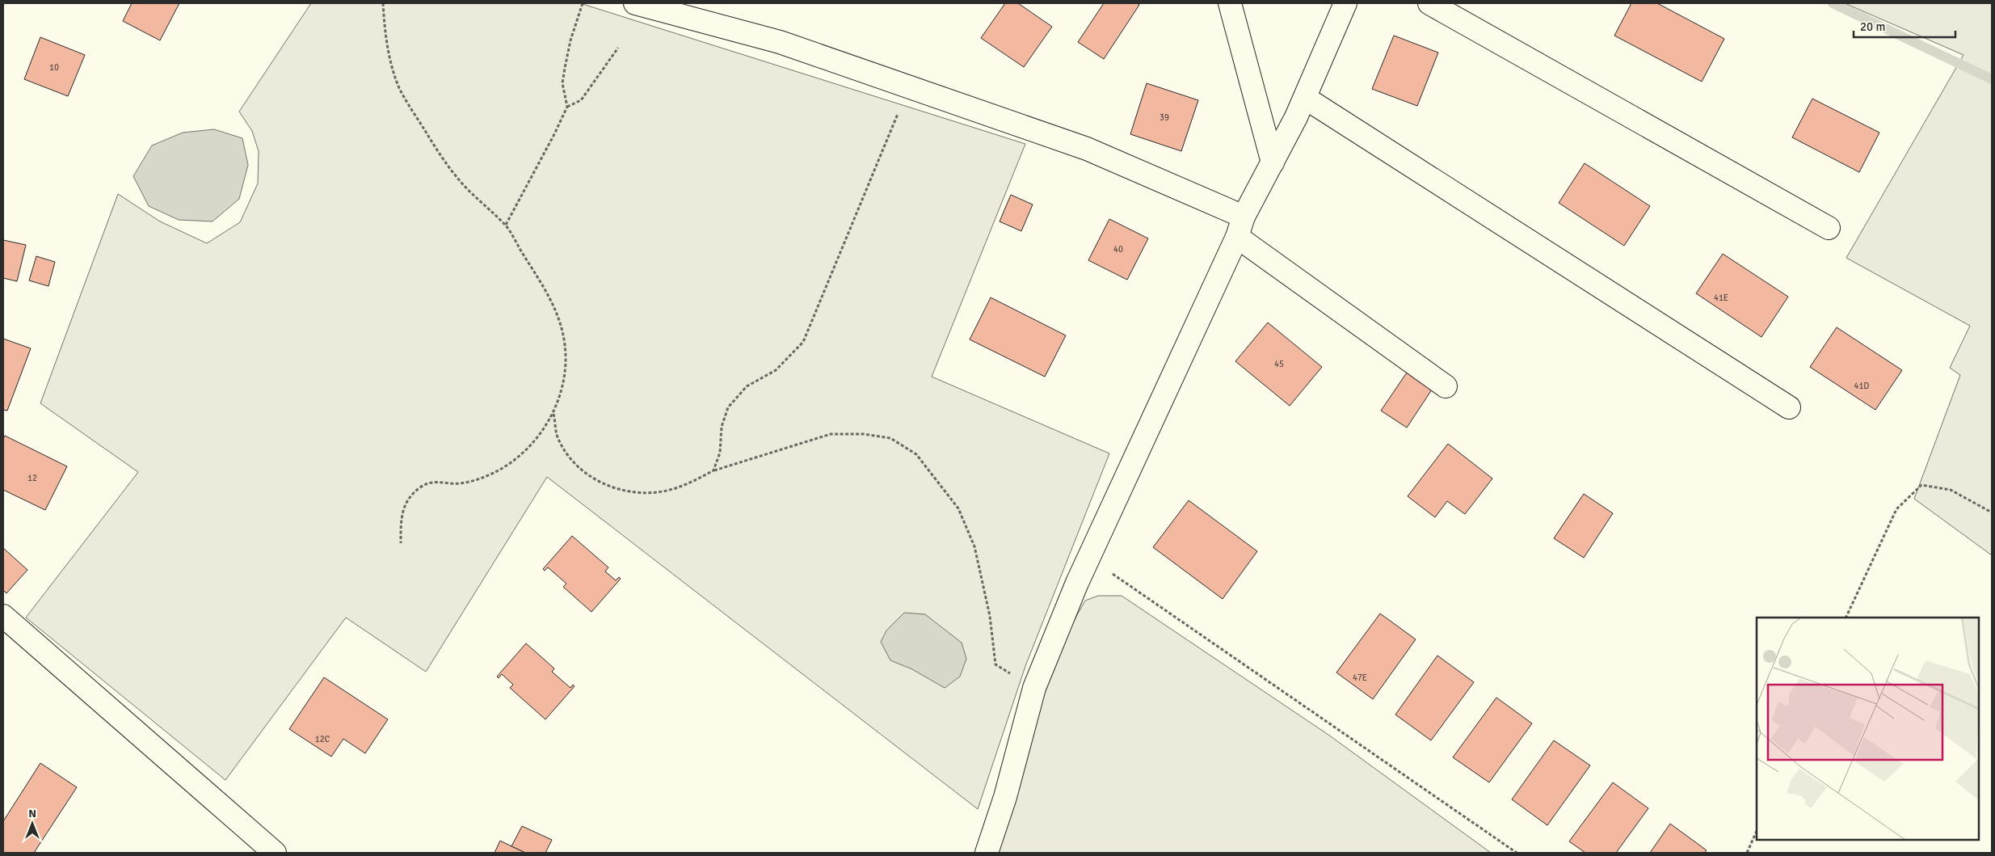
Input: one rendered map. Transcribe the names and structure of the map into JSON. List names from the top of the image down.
{
  "house_numbers": [
    "10",
    "39",
    "40",
    "41E",
    "45",
    "41D",
    "12",
    "47E",
    "12C"
  ],
  "scale_bar": "20 m",
  "north": "top"
}
